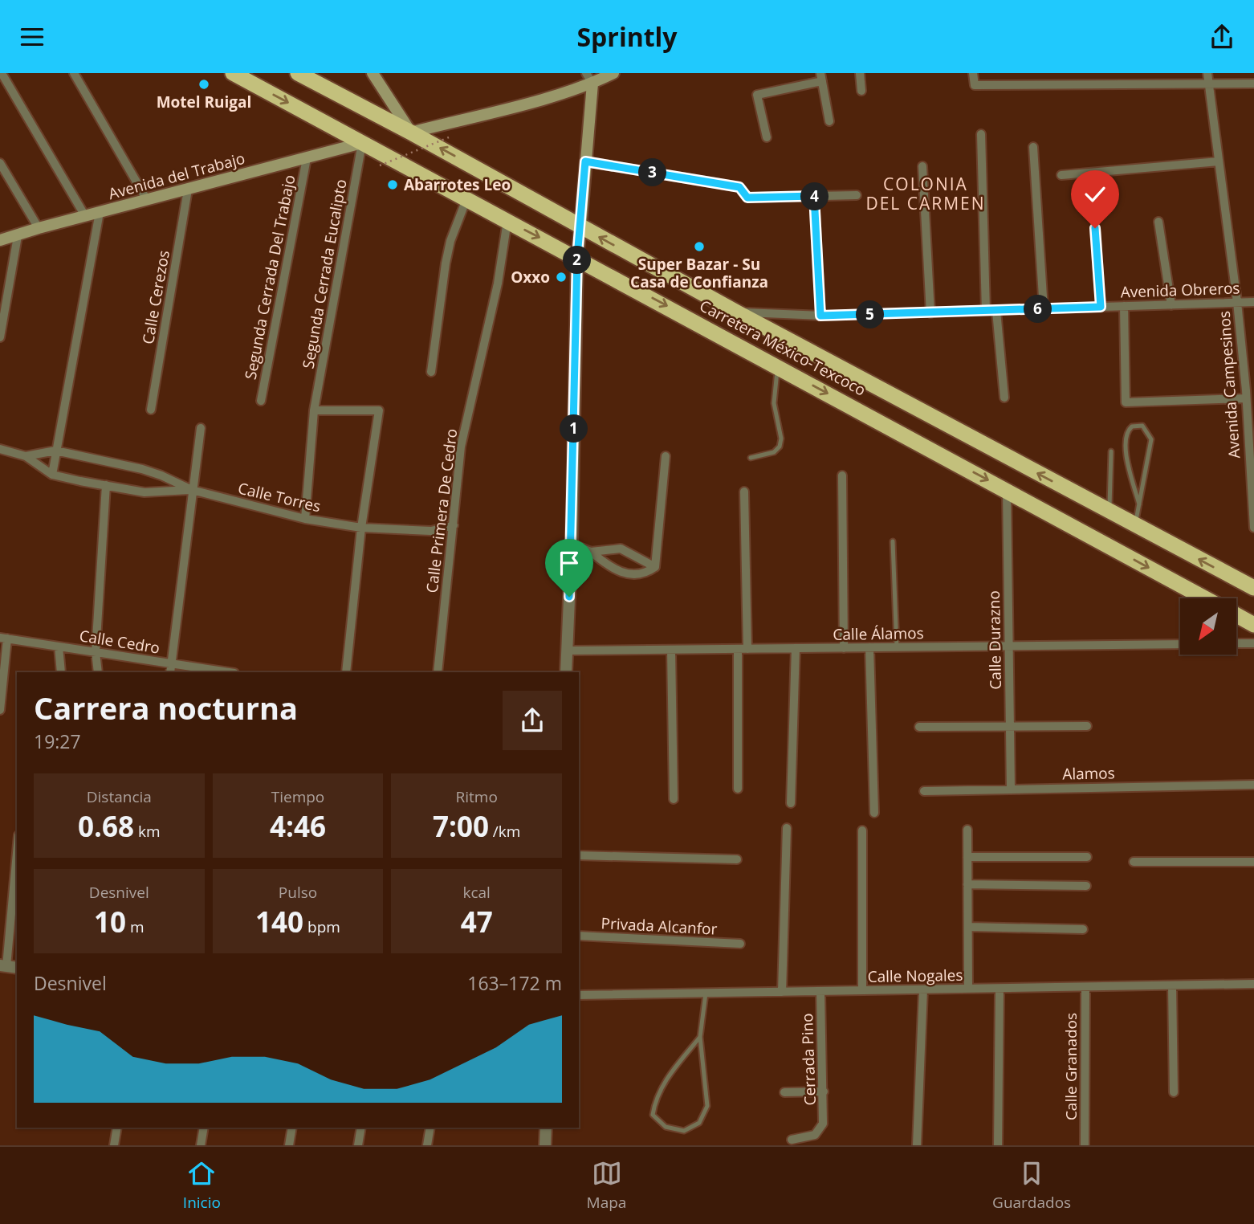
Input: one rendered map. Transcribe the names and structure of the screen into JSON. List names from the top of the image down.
{
  "streets": {
    "highway": ["Carretera México-Texcoco"],
    "main road": ["Avenida del Trabajo"],
    "street": [
      "Segunda Cerrada Eucalipto",
      "Segunda Cerrada Del Trabajo",
      "Avenida Obreros",
      "Calle Cerezos",
      "Avenida Campesinos",
      "Calle Torres",
      "Calle Primera De Cedro",
      "Calle Álamos",
      "Calle Durazno",
      "Calle Cedro",
      "Alamos",
      "Privada Alcanfor",
      "Calle Nogales",
      "Cerrada Pino",
      "Calle Granados"
    ]
  },
  "crossings": [
    ["Avenida del Trabajo", "Segunda Cerrada Eucalipto"],
    ["Avenida del Trabajo", "Segunda Cerrada Del Trabajo"],
    ["Avenida del Trabajo", "Calle Cerezos"],
    ["Avenida del Trabajo", "Carretera México-Texcoco"],
    ["Segunda Cerrada Eucalipto", "Carretera México-Texcoco"],
    ["Segunda Cerrada Eucalipto", "Calle Torres"],
    ["Avenida Obreros", "Carretera México-Texcoco"],
    ["Avenida Obreros", "Avenida Campesinos"],
    ["Carretera México-Texcoco", "Calle Primera De Cedro"],
    ["Carretera México-Texcoco", "Calle Durazno"],
    ["Calle Torres", "Calle Primera De Cedro"],
    ["Calle Álamos", "Calle Durazno"],
    ["Calle Durazno", "Alamos"],
    ["Calle Nogales", "Cerrada Pino"],
    ["Calle Nogales", "Calle Granados"]
  ],
  "districts": ["COLONIA DEL CARMEN"],
  "places": [
    "Motel Ruigal",
    "Abarrotes Leo",
    "Super Bazar - Su Casa de Confianza",
    "Oxxo"
  ],
  "north": "bottom left",
  "page": {
    "header": "Sprintly",
    "pins": [
      "3",
      "4",
      "2",
      "6",
      "5",
      "1"
    ],
    "heading": ["Carrera nocturna", "19:27"],
    "stats": [
      ["Distancia", "0.68 km"],
      ["Tiempo", "4:46"],
      ["Ritmo", "7:00 /km"],
      ["Desnivel", "10 m"],
      ["Pulso", "140 bpm"],
      ["kcal", "47"]
    ],
    "chart": ["Desnivel", "163–172 m"],
    "tabs": ["Inicio", "Mapa", "Guardados"]
  }
}
